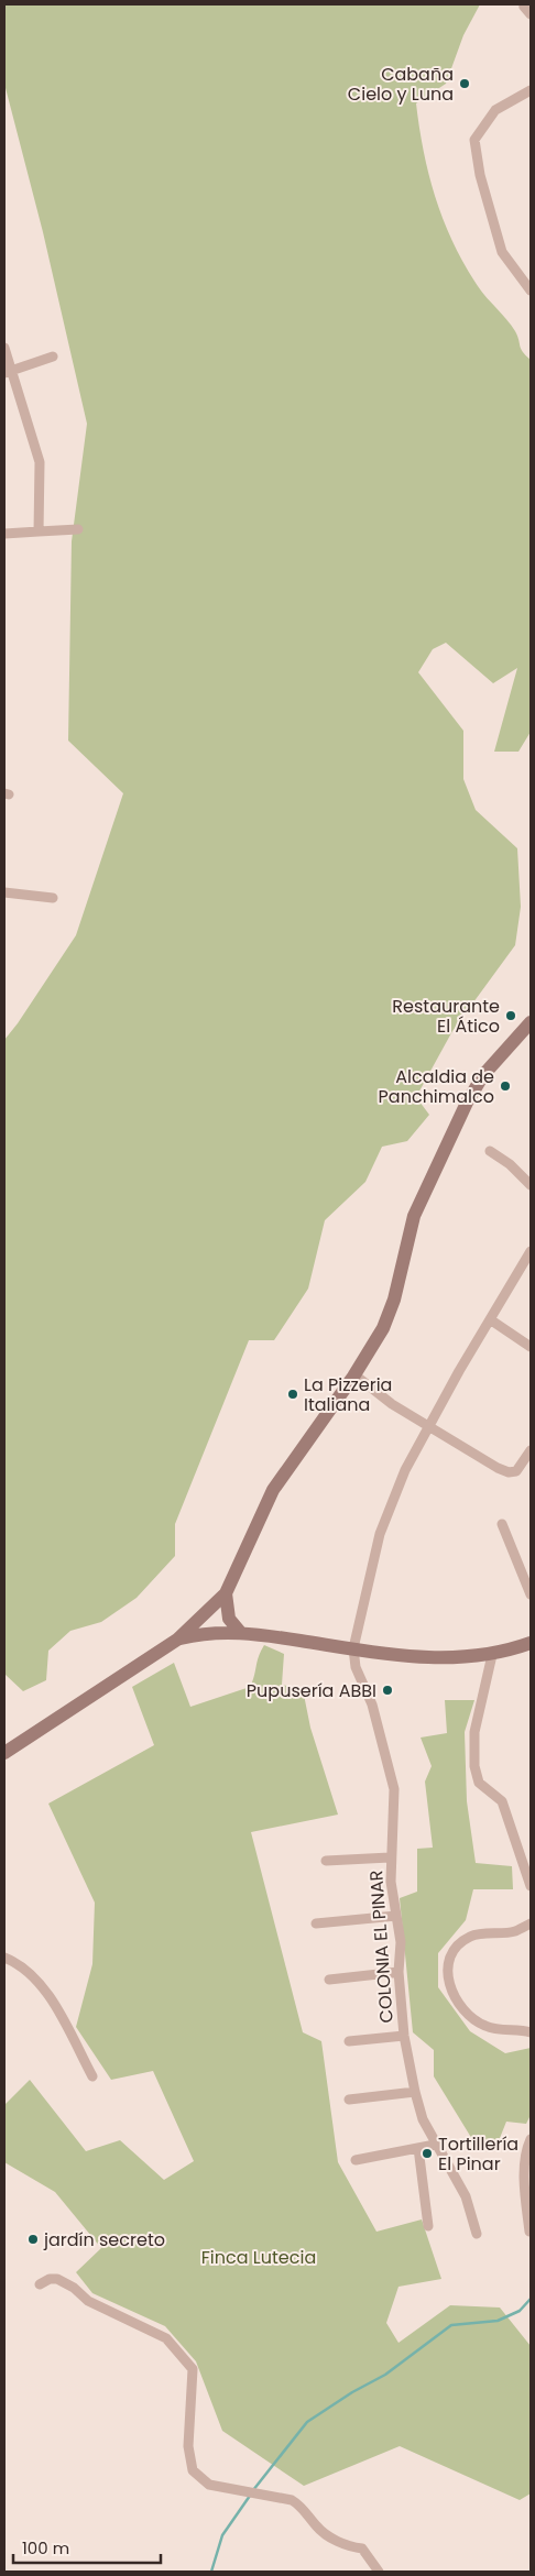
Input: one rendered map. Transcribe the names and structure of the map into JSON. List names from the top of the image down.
{
  "streets": {
    "street": ["COLONIA EL PINAR"]
  },
  "parks": ["Finca Lutecia"],
  "places": [
    "Cabaña Cielo y Luna",
    "Restaurante El Ático",
    "Alcaldia de Panchimalco",
    "La Pizzeria Italiana",
    "Pupusería ABBI",
    "Tortillería El Pinar",
    "jardín secreto"
  ],
  "scale_bar": "100 m"
}
